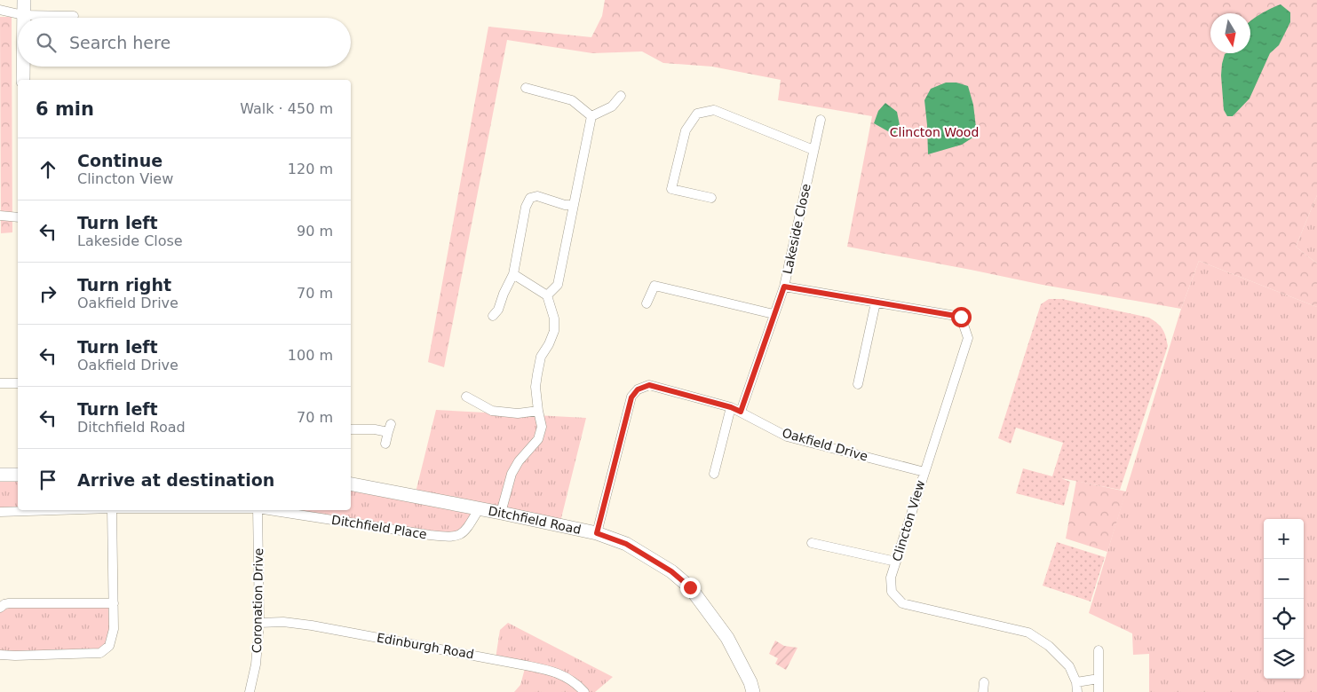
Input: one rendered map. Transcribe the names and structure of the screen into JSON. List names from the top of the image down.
{
  "streets": {
    "street": [
      "Lakeside Close",
      "Oakfield Drive",
      "Ditchfield Road",
      "Clincton View",
      "Ditchfield Place",
      "Coronation Drive",
      "Edinburgh Road"
    ]
  },
  "crossings": [
    ["Lakeside Close", "Oakfield Drive"],
    ["Lakeside Close", "Clincton View"],
    ["Oakfield Drive", "Ditchfield Road"],
    ["Oakfield Drive", "Clincton View"],
    ["Ditchfield Road", "Ditchfield Place"],
    ["Coronation Drive", "Edinburgh Road"]
  ],
  "parks": ["Clincton Wood"],
  "north": "bottom",
  "page": {
    "search": "Search here",
    "heading": ["6 min", "Walk · 450 m"],
    "list": [
      ["Continue", "Clincton View", "120 m"],
      ["Turn left", "Lakeside Close", "90 m"],
      ["Turn right", "Oakfield Drive", "70 m"],
      ["Turn left", "Oakfield Drive", "100 m"],
      ["Turn left", "Ditchfield Road", "70 m"],
      "Arrive at destination"
    ],
    "map_buttons": ["+", "−"]
  }
}
